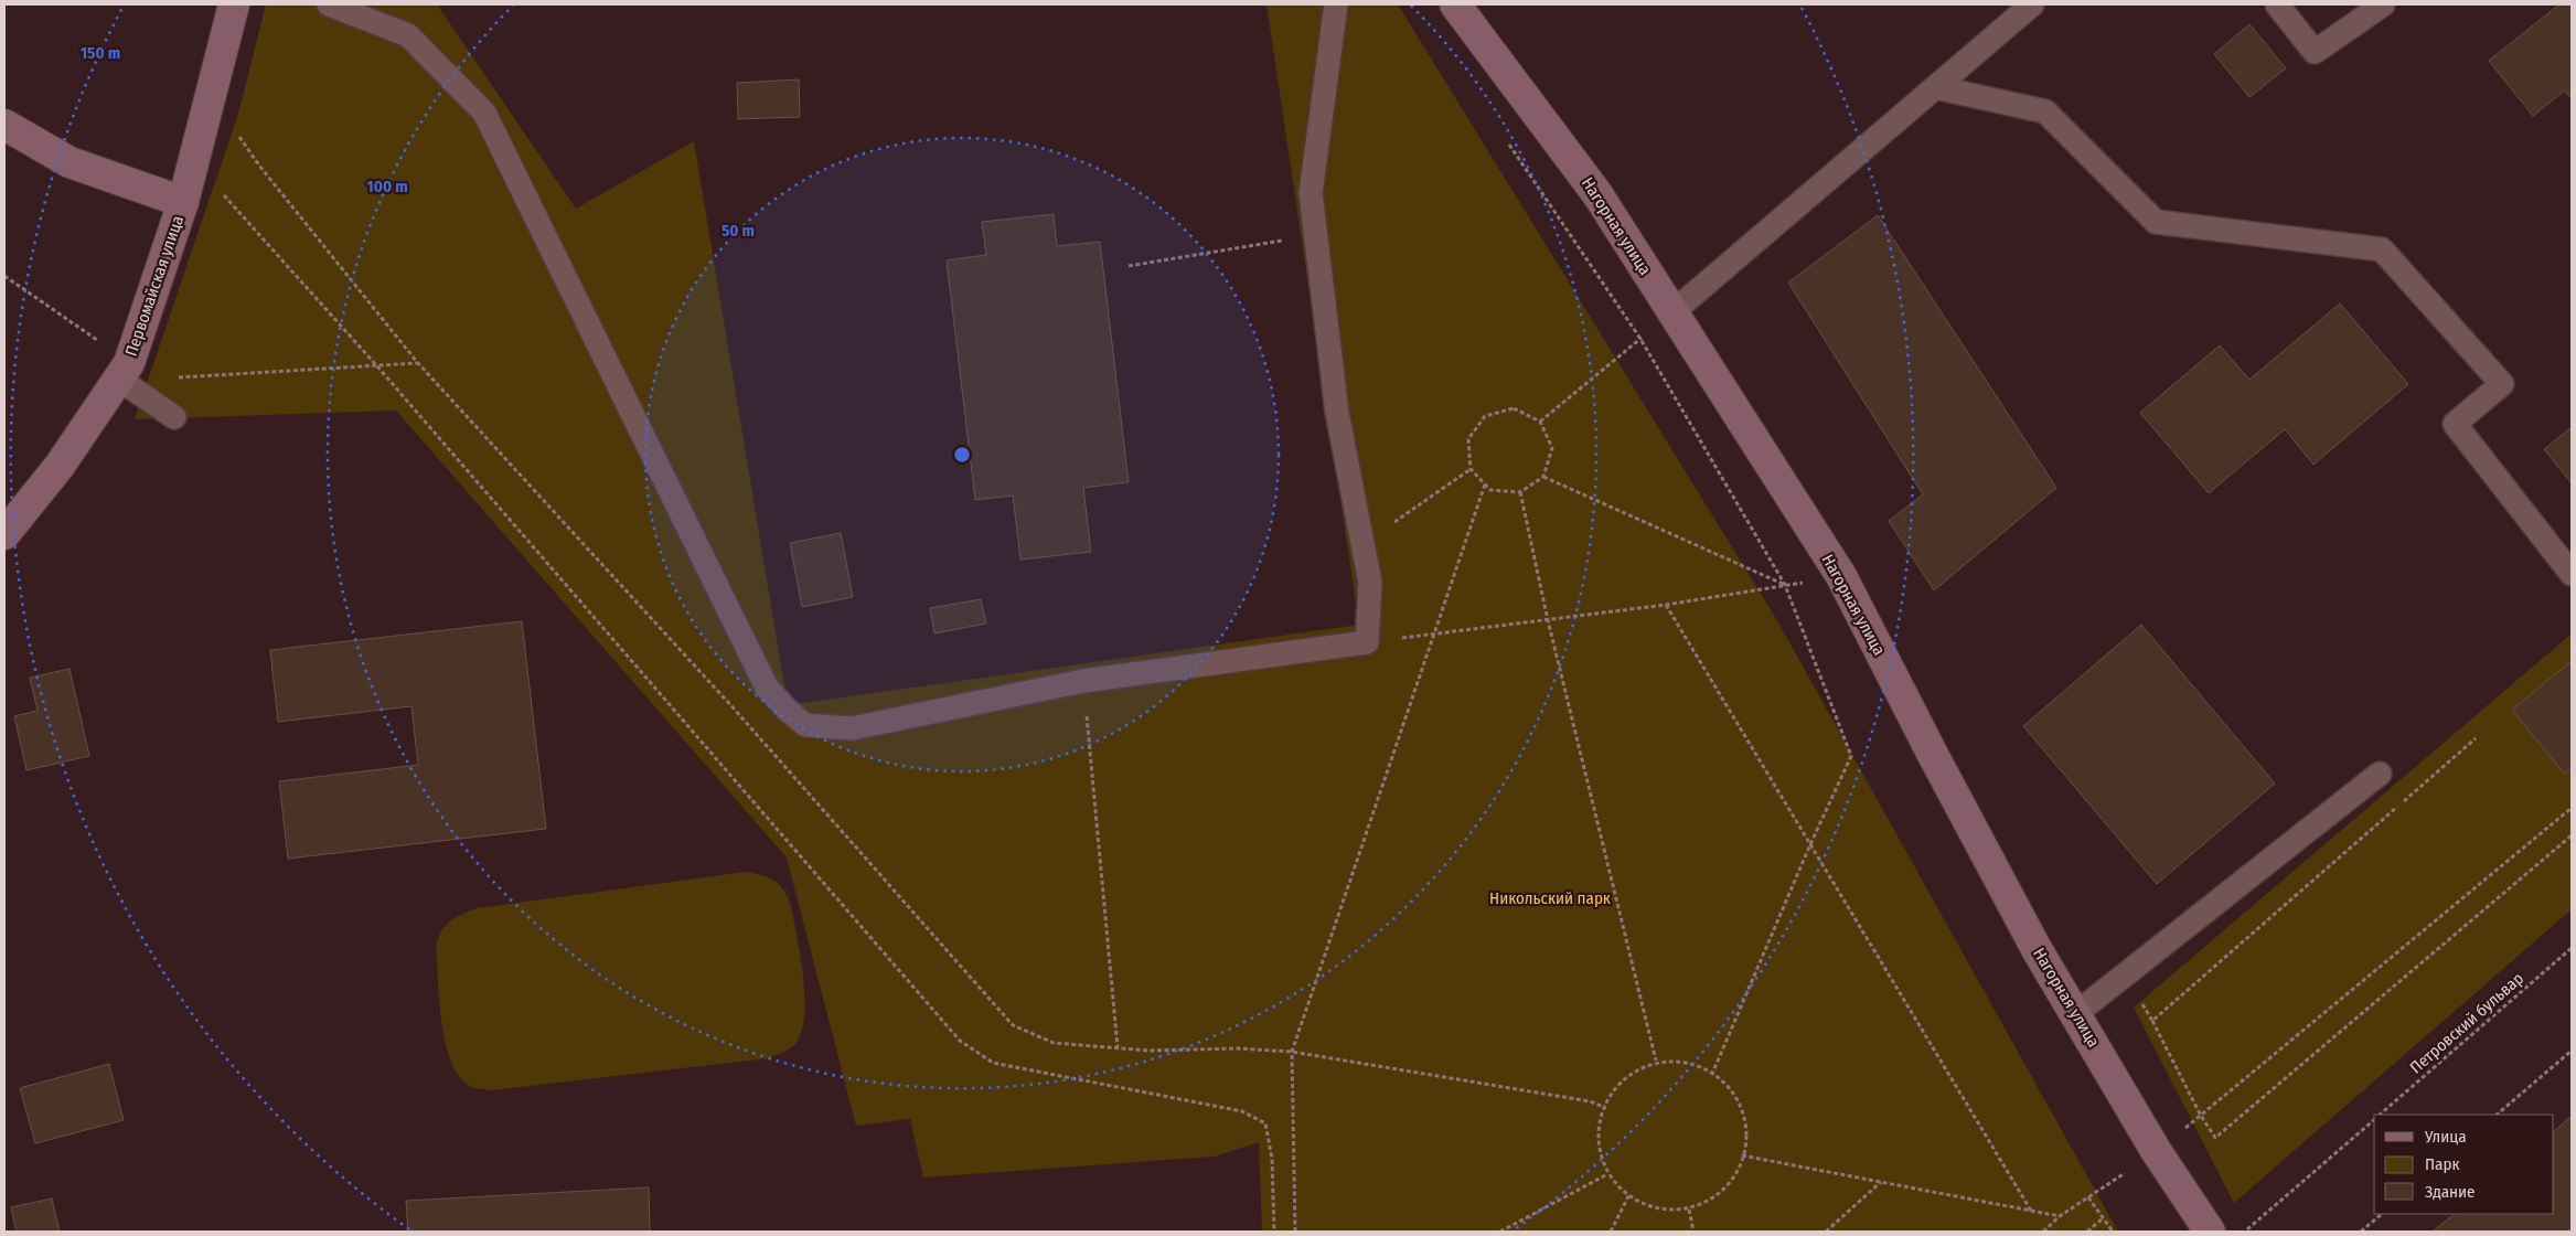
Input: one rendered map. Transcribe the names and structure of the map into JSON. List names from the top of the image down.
{
  "streets": {
    "street": ["Нагорная улица", "Первомайская улица"],
    "path": ["Петровский бульвар"]
  },
  "parks": ["Никольский парк"],
  "legend": ["Улица", "Парк", "Здание"],
  "rings": ["150 m", "100 m", "50 m"]
}
